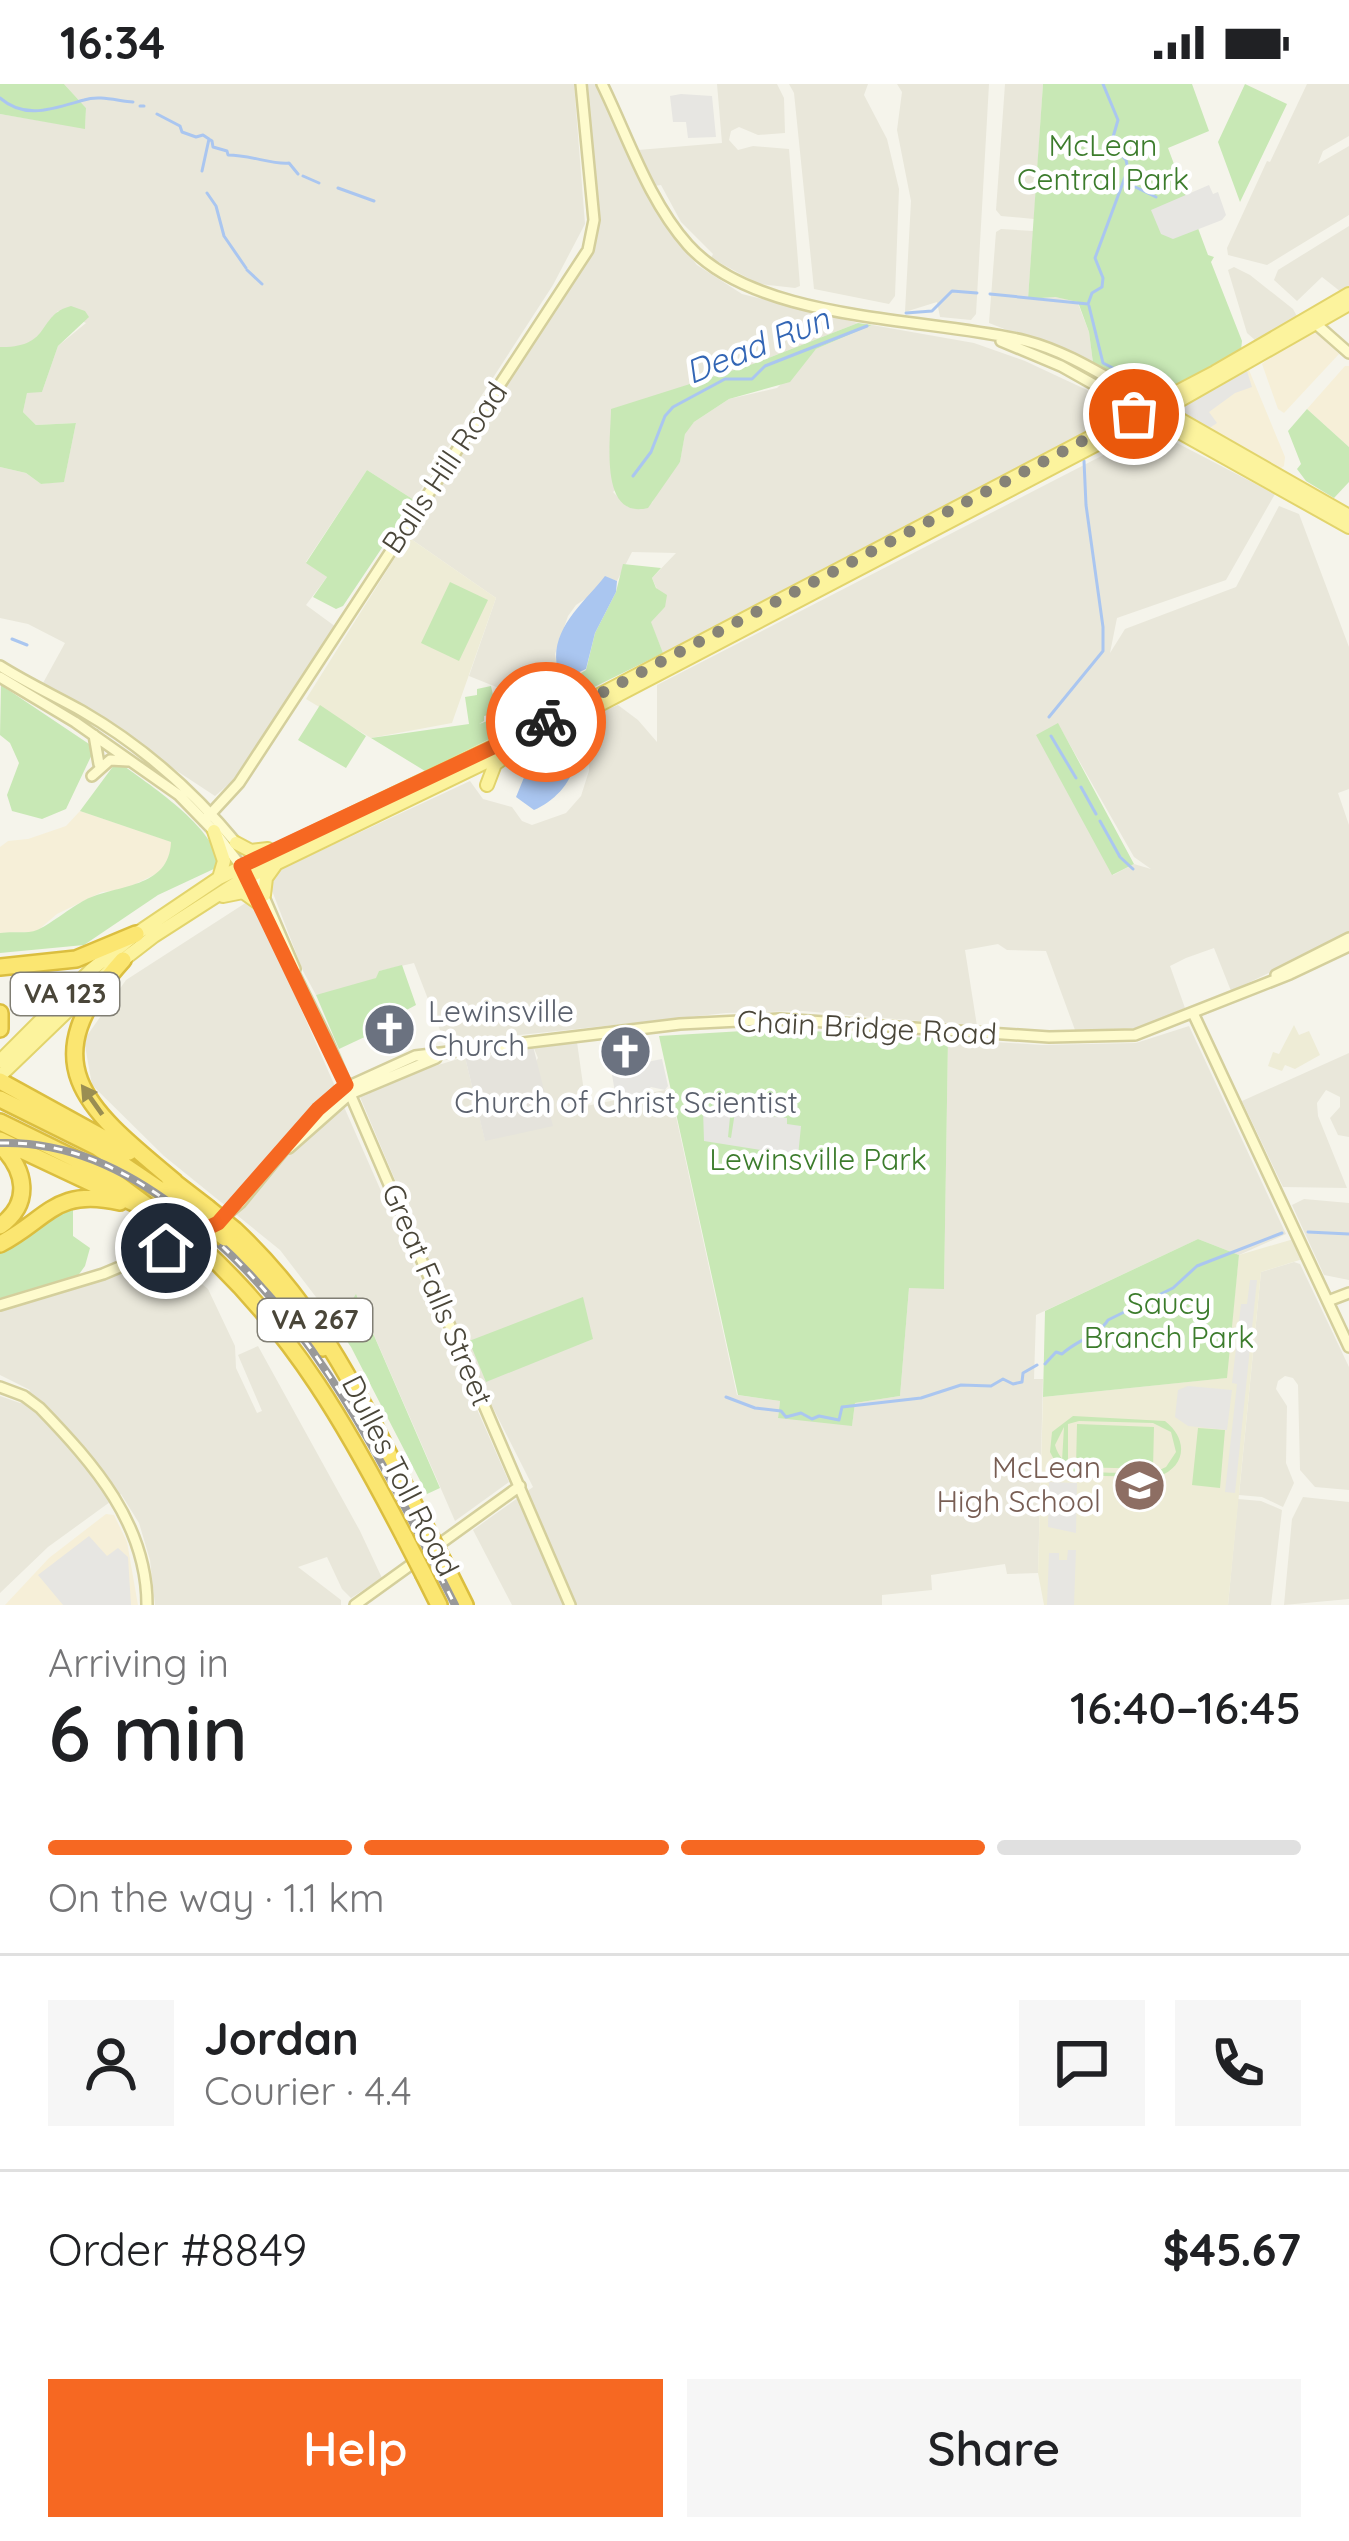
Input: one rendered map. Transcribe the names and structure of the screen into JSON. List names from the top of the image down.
{
  "streets": {
    "highway": ["VA 267", "Dulles Toll Road"],
    "main road": [
      "Balls Hill Road",
      "VA 123",
      "Chain Bridge Road",
      "Great Falls Street"
    ]
  },
  "crossings": [
    ["VA 123", "Great Falls Street"],
    ["Chain Bridge Road", "Great Falls Street"]
  ],
  "water": ["Dead Run"],
  "parks": ["McLean Central Park", "Lewinsville Park", "Saucy Branch Park"],
  "places": {
    "church": ["Lewinsville Church", "Church of Christ Scientist"],
    "school or university": ["McLean High School"]
  },
  "page": {
    "status": "16:34",
    "heading": ["6 min", "Arriving in", "16:40–16:45"],
    "panel": [
      "Jordan",
      "Courier · 4.4",
      "Order #8849",
      "$45.67"
    ],
    "bar": "On the way · 1.1 km",
    "buttons": ["Help", "Share"]
  }
}
